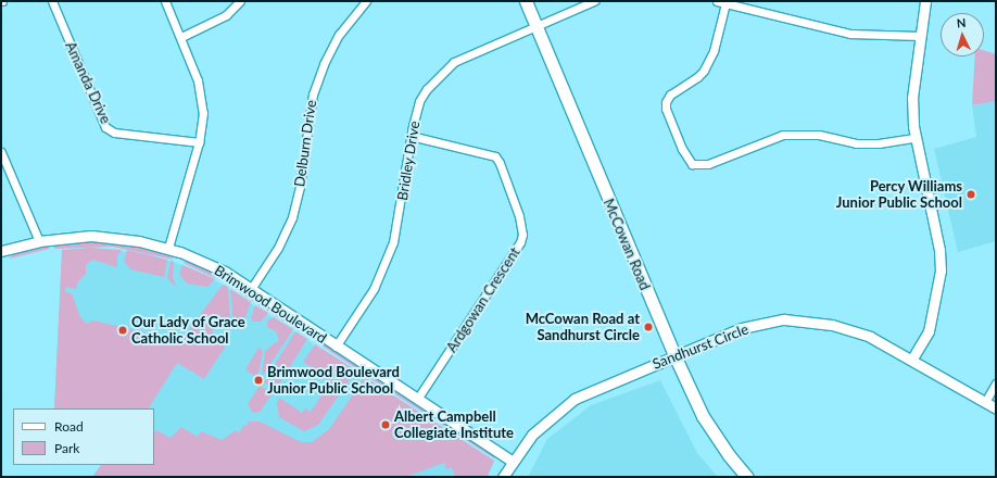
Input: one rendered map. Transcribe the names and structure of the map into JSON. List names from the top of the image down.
{
  "streets": {
    "main road": ["McCowan Road"],
    "street": [
      "Amanda Drive",
      "Delburn Drive",
      "Bridley Drive",
      "Ardgowan Crescent",
      "Brimwood Boulevard",
      "Sandhurst Circle"
    ]
  },
  "crossings": [
    ["Delburn Drive", "Brimwood Boulevard"],
    ["Bridley Drive", "McCowan Road"],
    ["Bridley Drive", "Ardgowan Crescent"],
    ["Bridley Drive", "Brimwood Boulevard"],
    ["McCowan Road", "Sandhurst Circle"],
    ["Ardgowan Crescent", "Brimwood Boulevard"],
    ["Brimwood Boulevard", "Sandhurst Circle"]
  ],
  "places": [
    "Percy Williams Junior Public School",
    "McCowan Road at Sandhurst Circle",
    "Our Lady of Grace Catholic School",
    "Brimwood Boulevard Junior Public School",
    "Albert Campbell Collegiate Institute"
  ],
  "legend": ["Road", "Park"],
  "north": "top"
}
